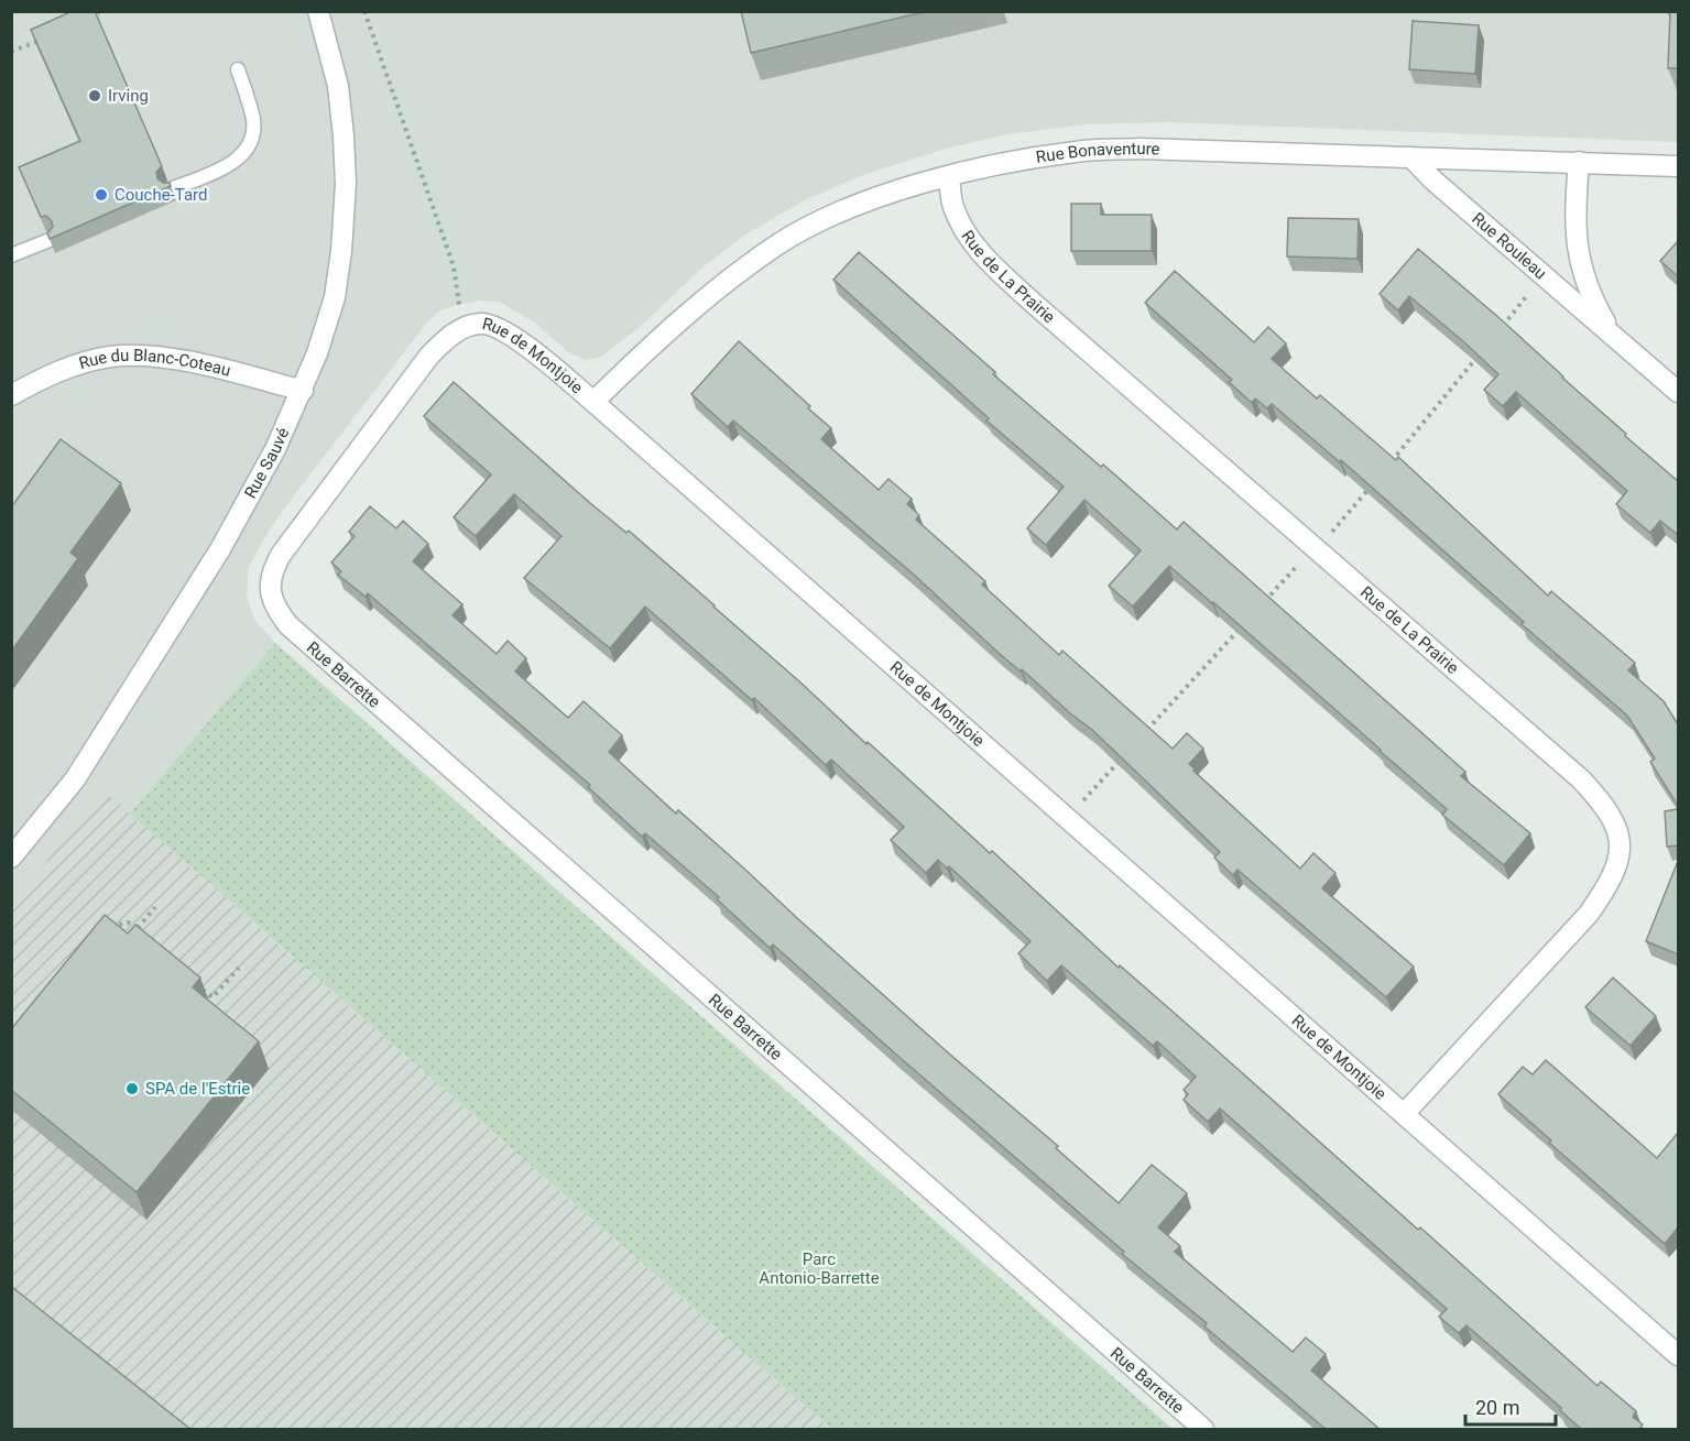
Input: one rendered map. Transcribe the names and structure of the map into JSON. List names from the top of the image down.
{
  "streets": {
    "street": [
      "Rue Bonaventure",
      "Rue Rouleau",
      "Rue de La Prairie",
      "Rue de Montjoie",
      "Rue du Blanc-Coteau",
      "Rue Sauvé",
      "Rue Barrette"
    ]
  },
  "crossings": [
    ["Rue Bonaventure", "Rue Rouleau"],
    ["Rue Bonaventure", "Rue de La Prairie"],
    ["Rue Bonaventure", "Rue de Montjoie"],
    ["Rue de La Prairie", "Rue de Montjoie"],
    ["Rue de Montjoie", "Rue Barrette"],
    ["Rue du Blanc-Coteau", "Rue Sauvé"]
  ],
  "parks": ["Parc Antonio-Barrette"],
  "places": ["Irving", "Couche-Tard", "SPA de l'Estrie"],
  "scale_bar": "20 m"
}
